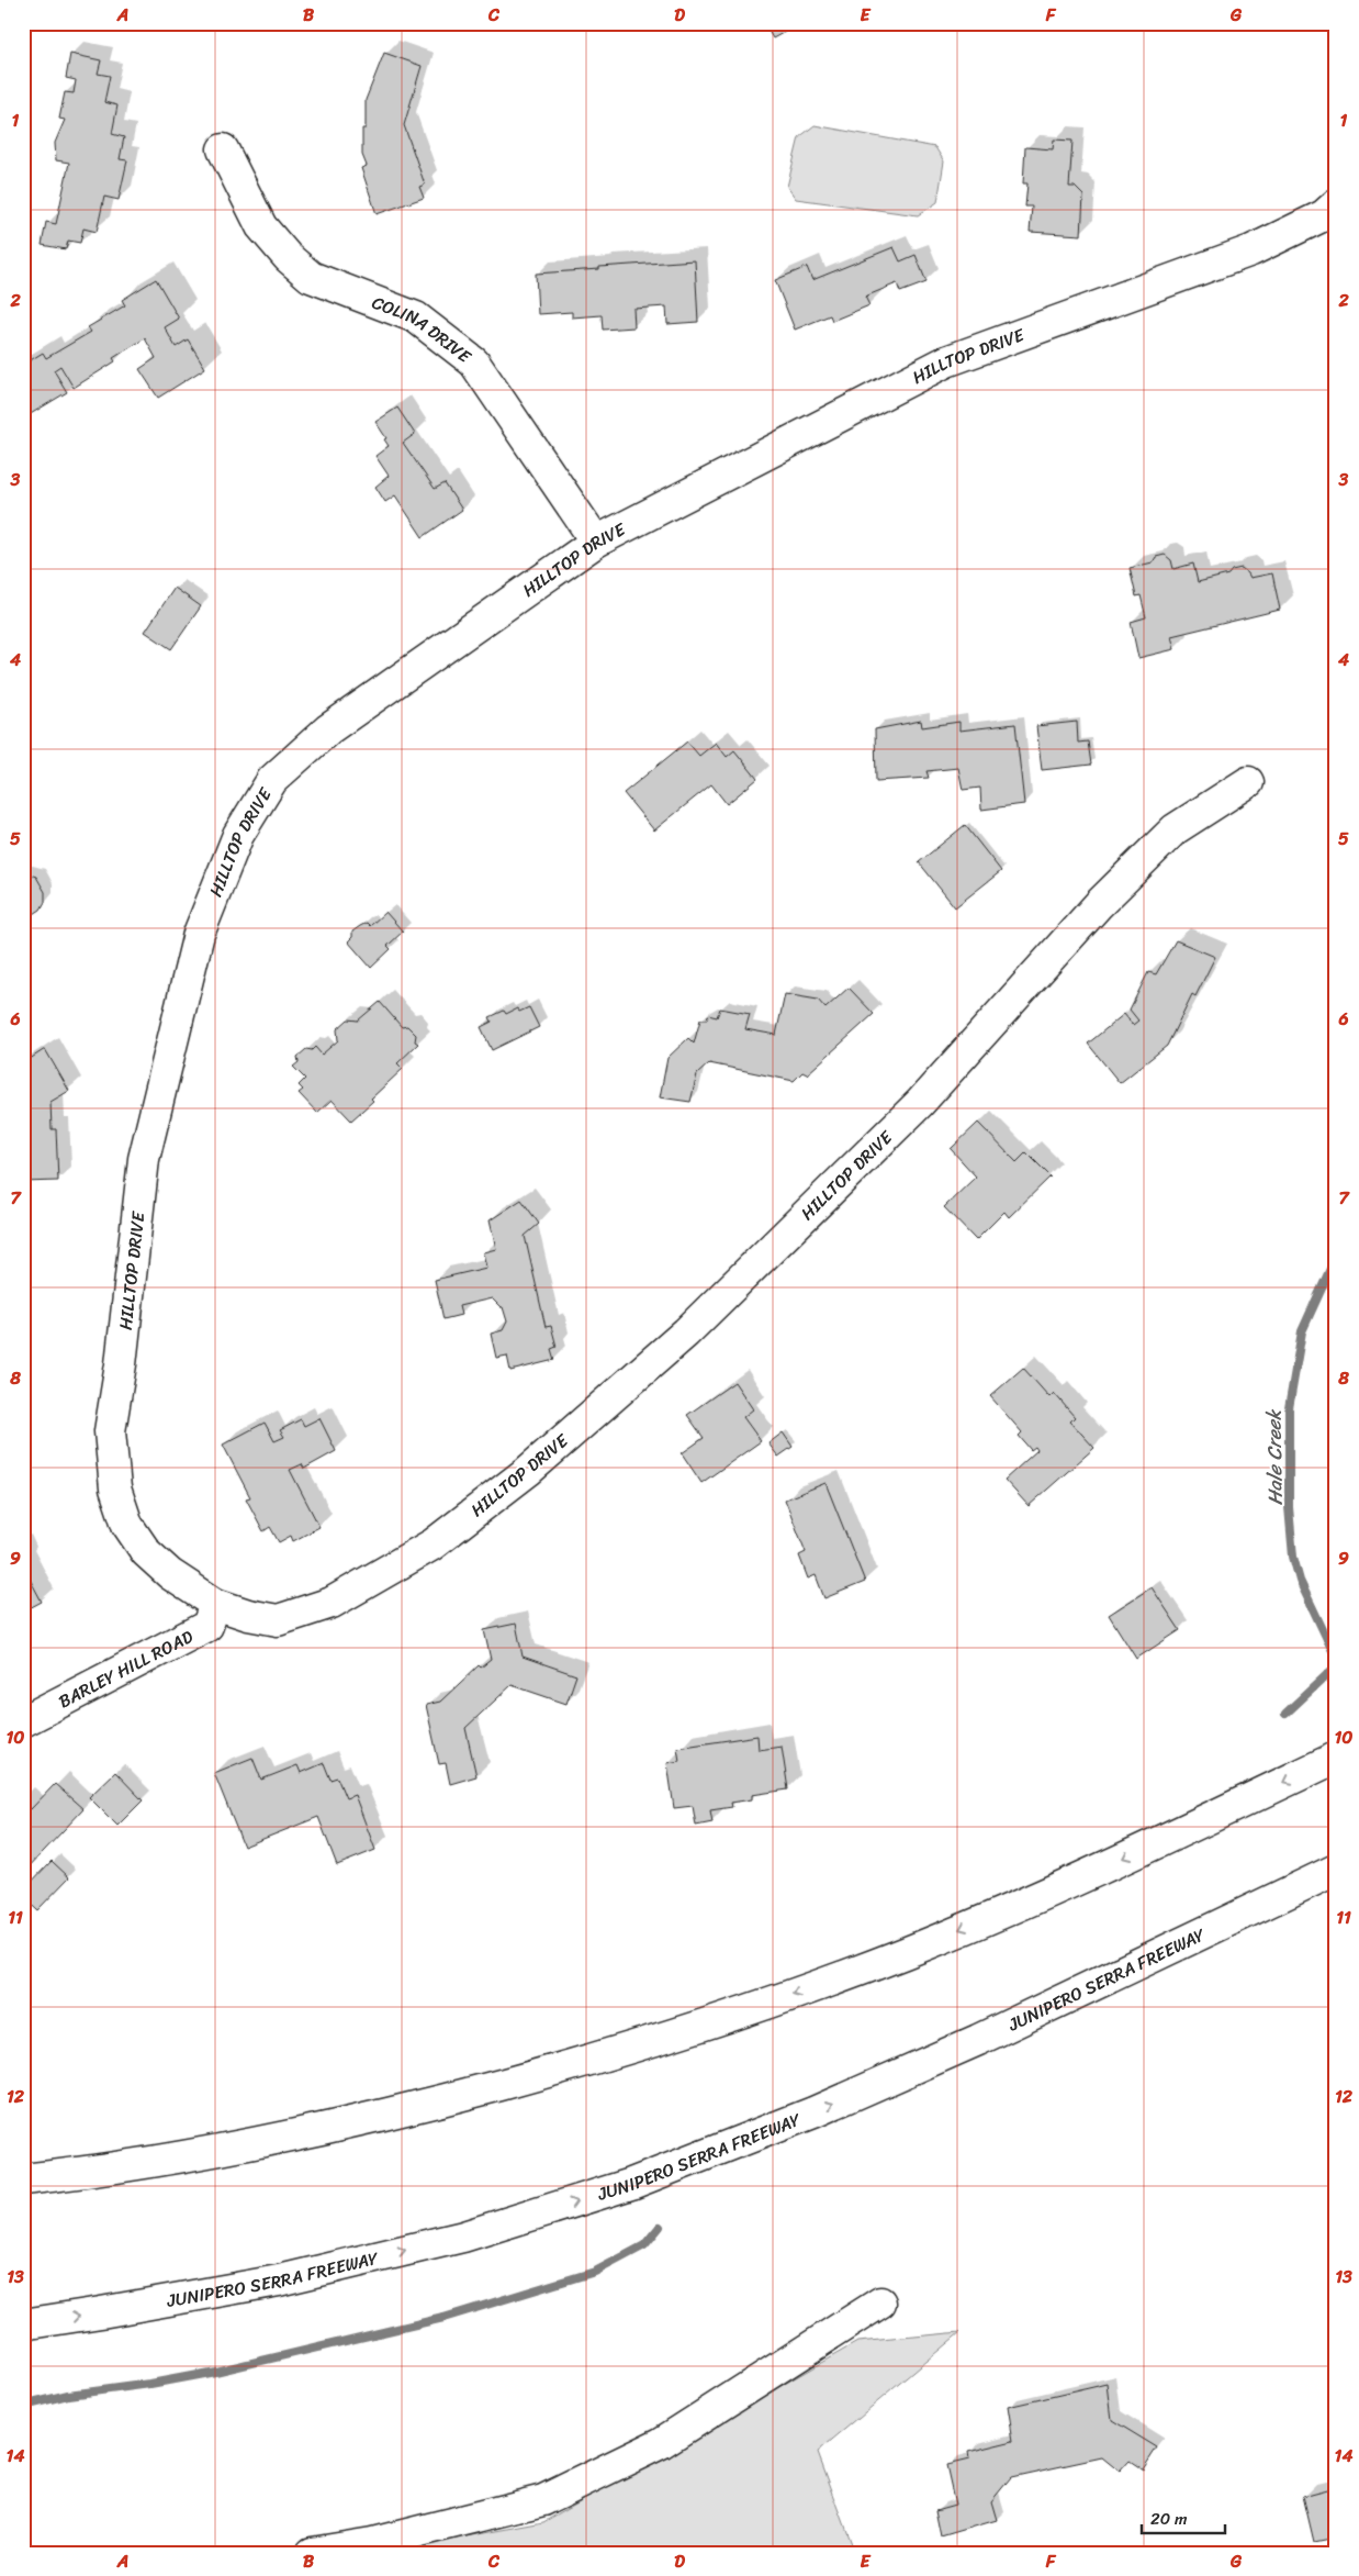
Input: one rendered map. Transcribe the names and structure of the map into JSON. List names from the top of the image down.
{
  "streets": {
    "main road": [
      "COLINA DRIVE",
      "HILLTOP DRIVE",
      "BARLEY HILL ROAD",
      "JUNIPERO SERRA FREEWAY"
    ]
  },
  "crossings": [
    ["COLINA DRIVE", "HILLTOP DRIVE"],
    ["HILLTOP DRIVE", "BARLEY HILL ROAD"]
  ],
  "water": ["Hale Creek"],
  "scale_bar": "20 m",
  "grid": {
    "columns": [
      "A",
      "B",
      "C",
      "D",
      "E",
      "F",
      "G"
    ],
    "rows": [
      "1",
      "2",
      "3",
      "4",
      "5",
      "6",
      "7",
      "8",
      "9",
      "10",
      "11",
      "12",
      "13",
      "14"
    ]
  }
}
